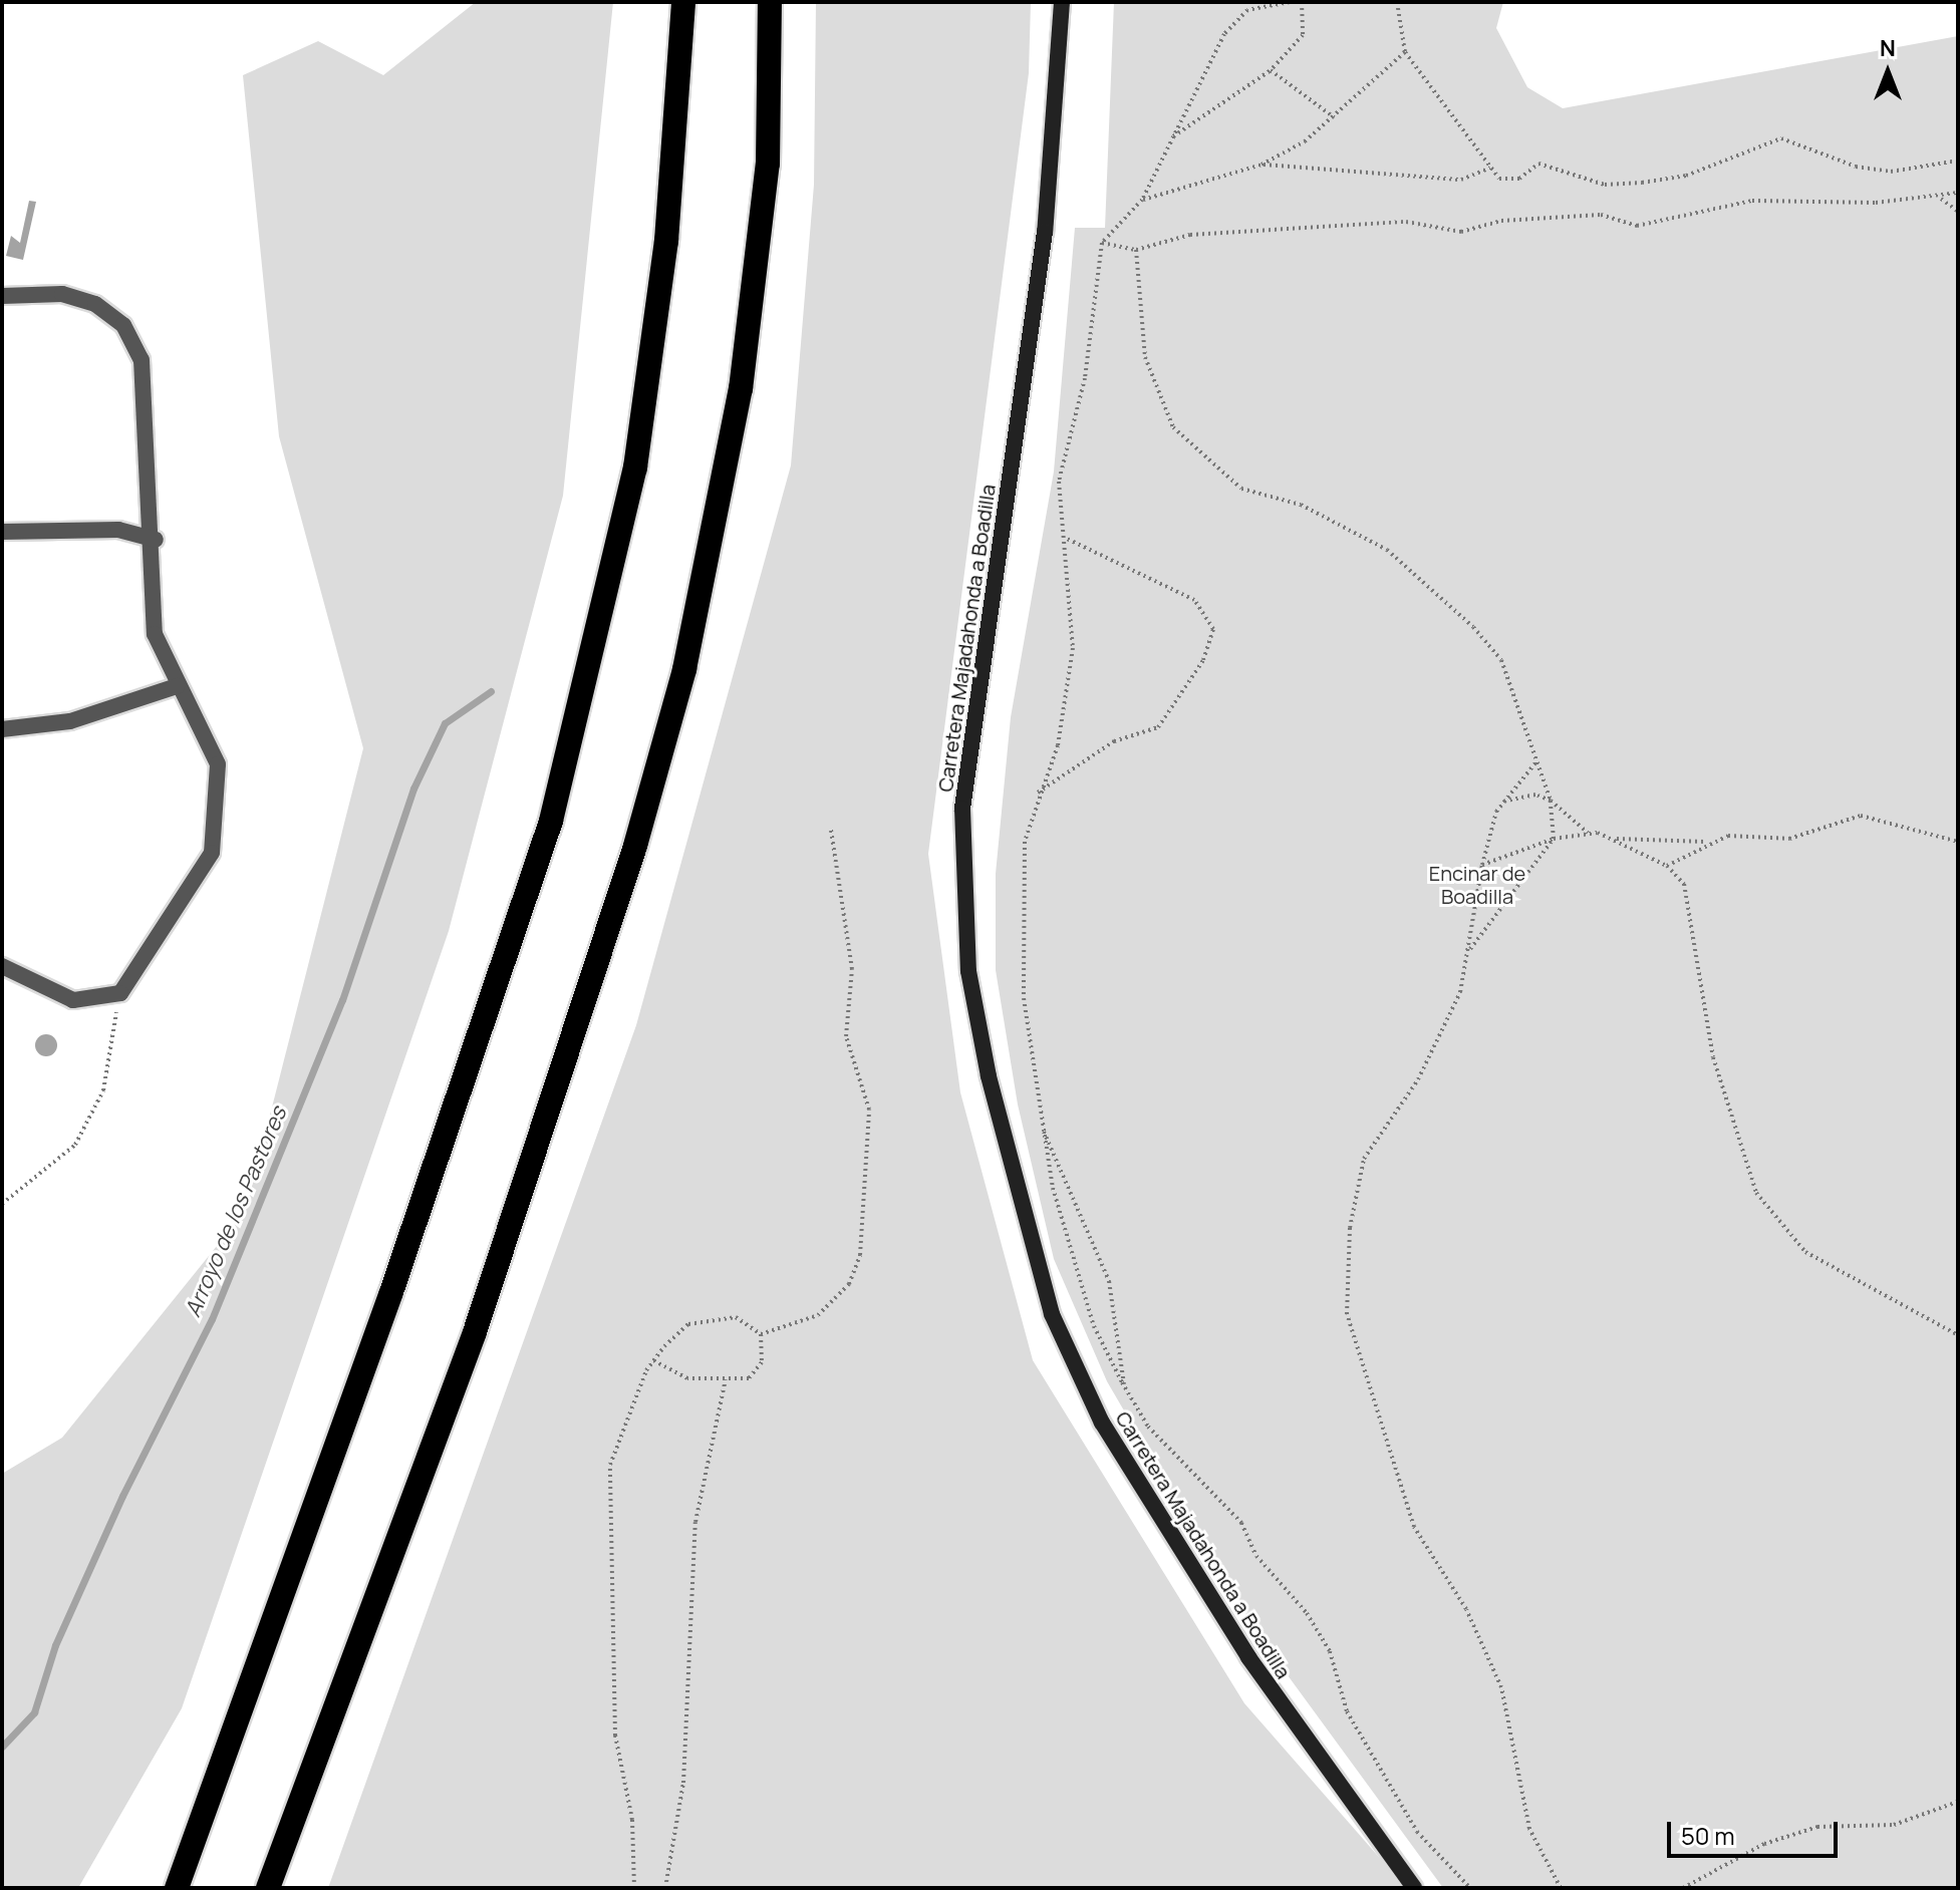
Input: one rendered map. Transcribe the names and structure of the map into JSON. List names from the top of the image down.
{
  "streets": {
    "street": ["Carretera Majadahonda a Boadilla"]
  },
  "water": ["Arroyo de los Pastores"],
  "parks": ["Encinar de Boadilla"],
  "scale_bar": "50 m",
  "north": "top"
}
